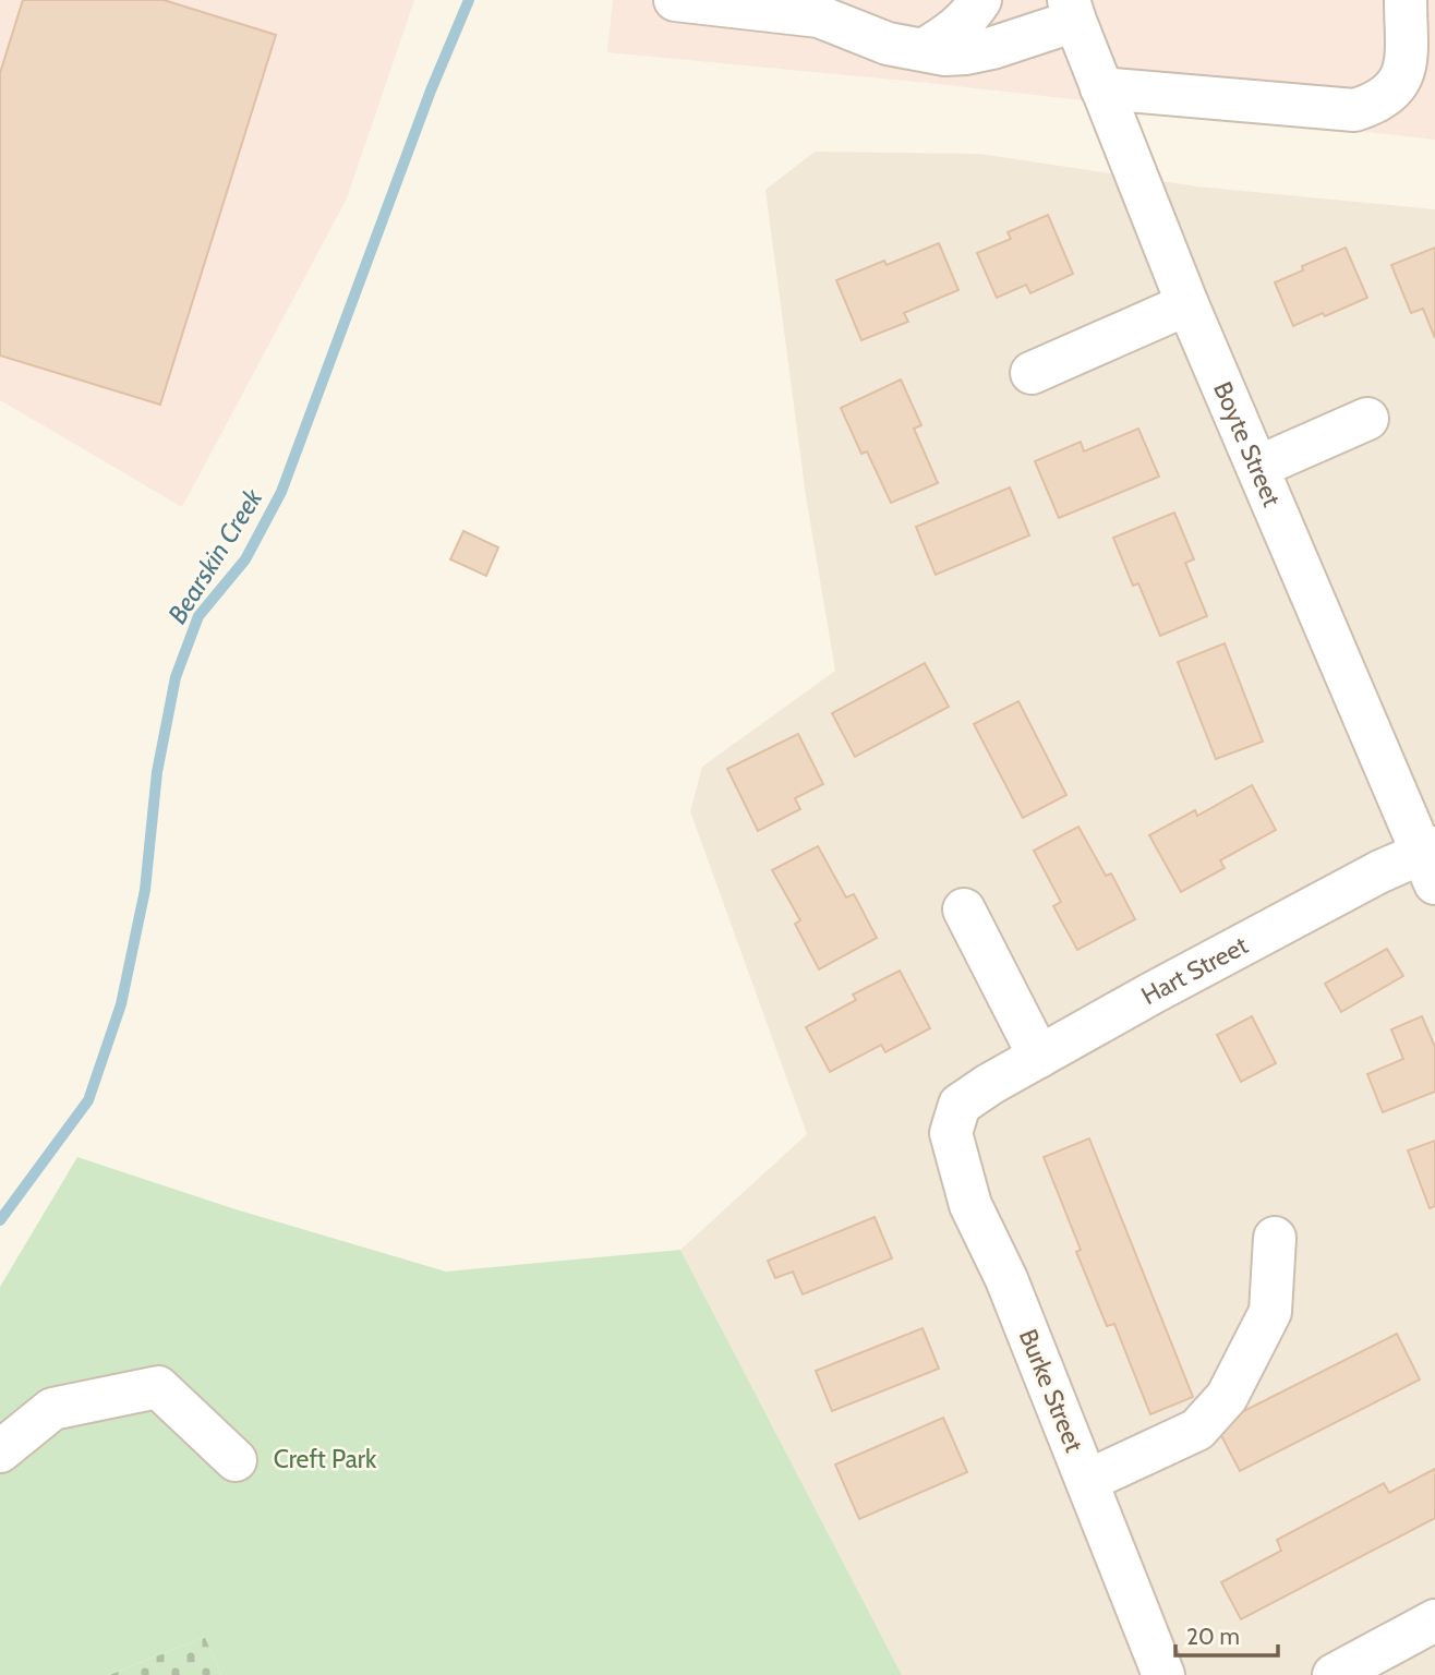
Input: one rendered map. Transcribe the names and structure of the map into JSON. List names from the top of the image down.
{
  "streets": {
    "street": ["Boyte Street", "Hart Street", "Burke Street"]
  },
  "crossings": [
    ["Boyte Street", "Hart Street"],
    ["Hart Street", "Burke Street"]
  ],
  "water": ["Bearskin Creek"],
  "parks": ["Creft Park"],
  "scale_bar": "20 m"
}
